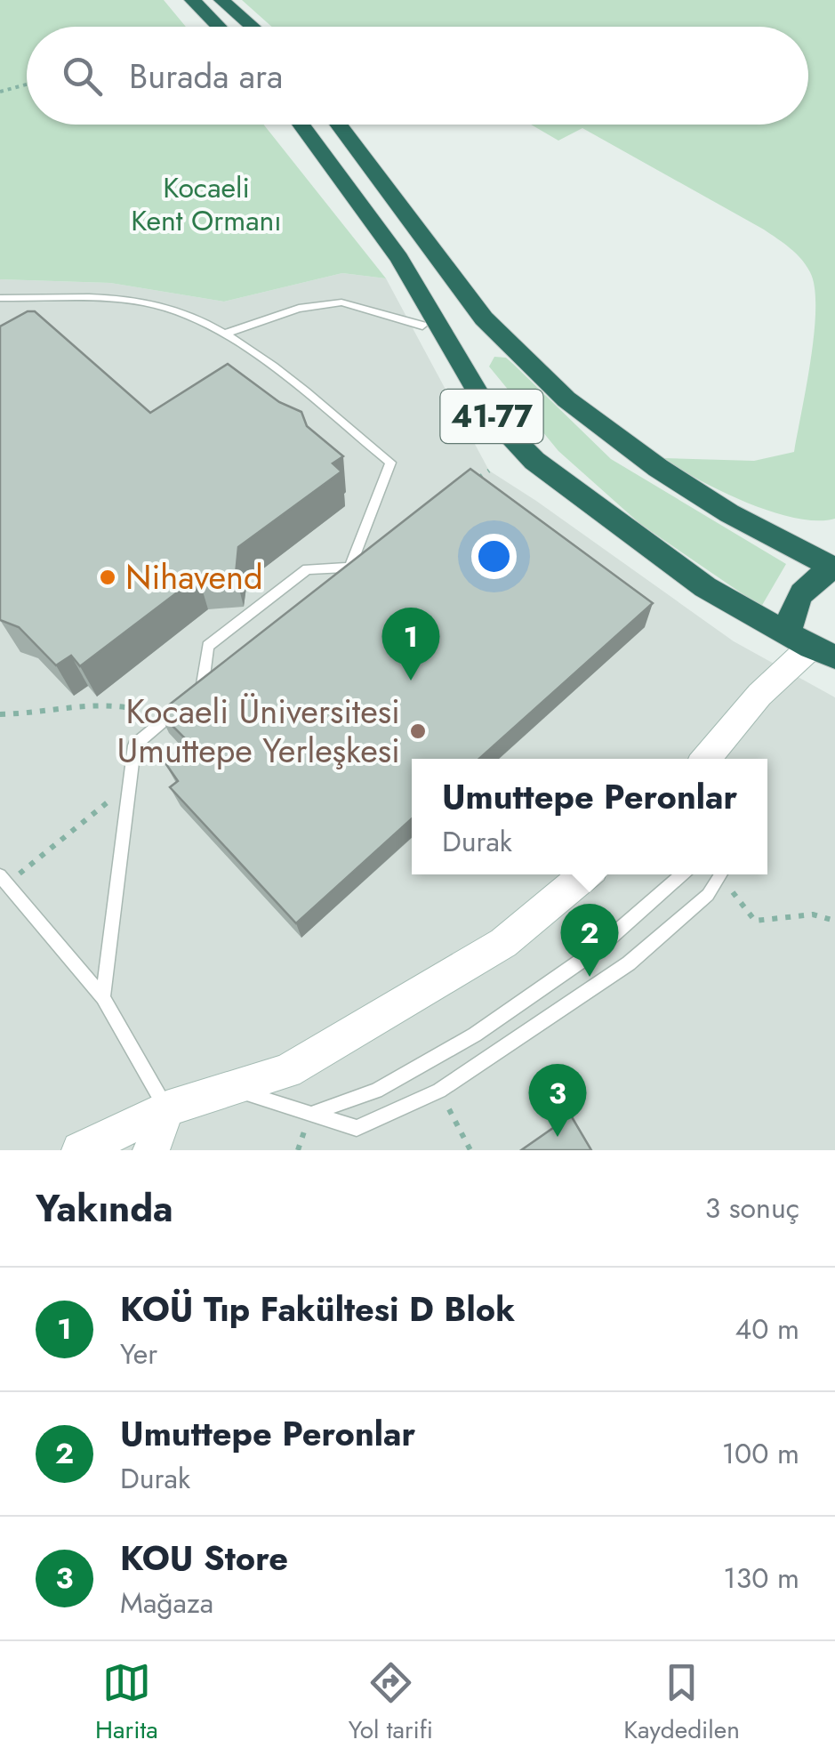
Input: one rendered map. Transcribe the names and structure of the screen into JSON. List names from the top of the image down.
{
  "streets": {
    "highway": ["41-77"]
  },
  "parks": ["Kocaeli Kent Ormanı"],
  "places": ["Nihavend", "Kocaeli Üniversitesi Umuttepe Yerleşkesi"],
  "page": {
    "search": "Burada ara",
    "pins": ["1", "2", "3"],
    "popup": ["Umuttepe Peronlar", "Durak"],
    "heading": ["Yakında", "3 sonuç"],
    "list": [
      {
        "mark": "1",
        "name": "KOÜ Tıp Fakültesi D Blok",
        "note": "Yer",
        "value": "40 m"
      },
      {
        "mark": "2",
        "name": "Umuttepe Peronlar",
        "note": "Durak",
        "value": "100 m"
      },
      {
        "mark": "3",
        "name": "KOU Store",
        "note": "Mağaza",
        "value": "130 m"
      }
    ],
    "nav": ["Harita", "Yol tarifi", "Kaydedilen"]
  }
}
